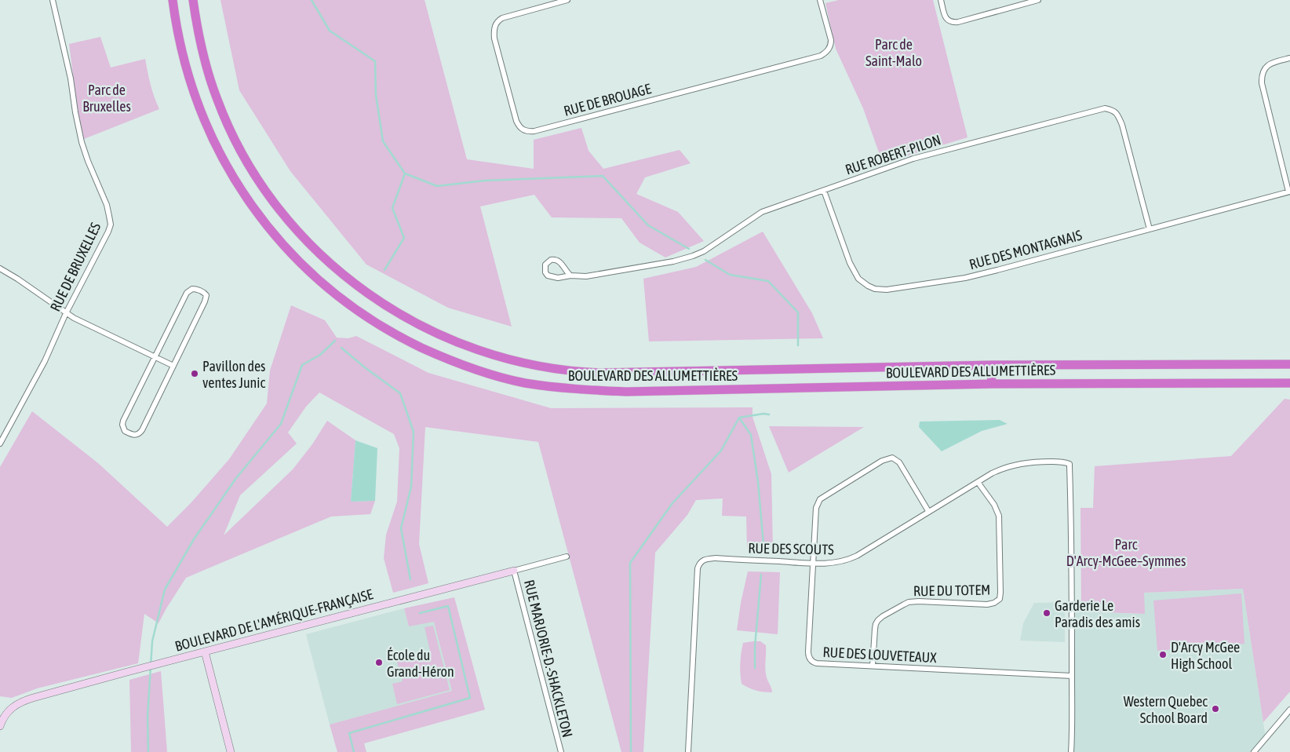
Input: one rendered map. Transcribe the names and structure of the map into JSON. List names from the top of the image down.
{
  "streets": {
    "highway": ["BOULEVARD DES ALLUMETTIÈRES"],
    "street": [
      "RUE DE BROUAGE",
      "RUE ROBERT-PILON",
      "RUE DES MONTAGNAIS",
      "RUE DE BRUXELLES",
      "RUE DES SCOUTS",
      "RUE DU TOTEM",
      "BOULEVARD DE L'AMÉRIQUE-FRANÇAISE",
      "RUE DES LOUVETEAUX",
      "RUE MARJORIE-D.-SHACKLETON"
    ]
  },
  "crossings": [
    ["RUE ROBERT-PILON", "RUE DES MONTAGNAIS"],
    ["RUE DES SCOUTS", "RUE DU TOTEM"],
    ["RUE DES SCOUTS", "RUE DES LOUVETEAUX"],
    ["RUE DU TOTEM", "RUE DES LOUVETEAUX"],
    ["BOULEVARD DE L'AMÉRIQUE-FRANÇAISE", "RUE MARJORIE-D.-SHACKLETON"]
  ],
  "parks": ["Parc de Saint-Malo", "Parc de Bruxelles", "Parc D'Arcy-McGee–Symmes"],
  "places": [
    "Pavillon des ventes Junic",
    "Garderie Le Paradis des amis",
    "D'Arcy McGee High School",
    "École du Grand-Héron",
    "Western Quebec School Board"
  ]
}
